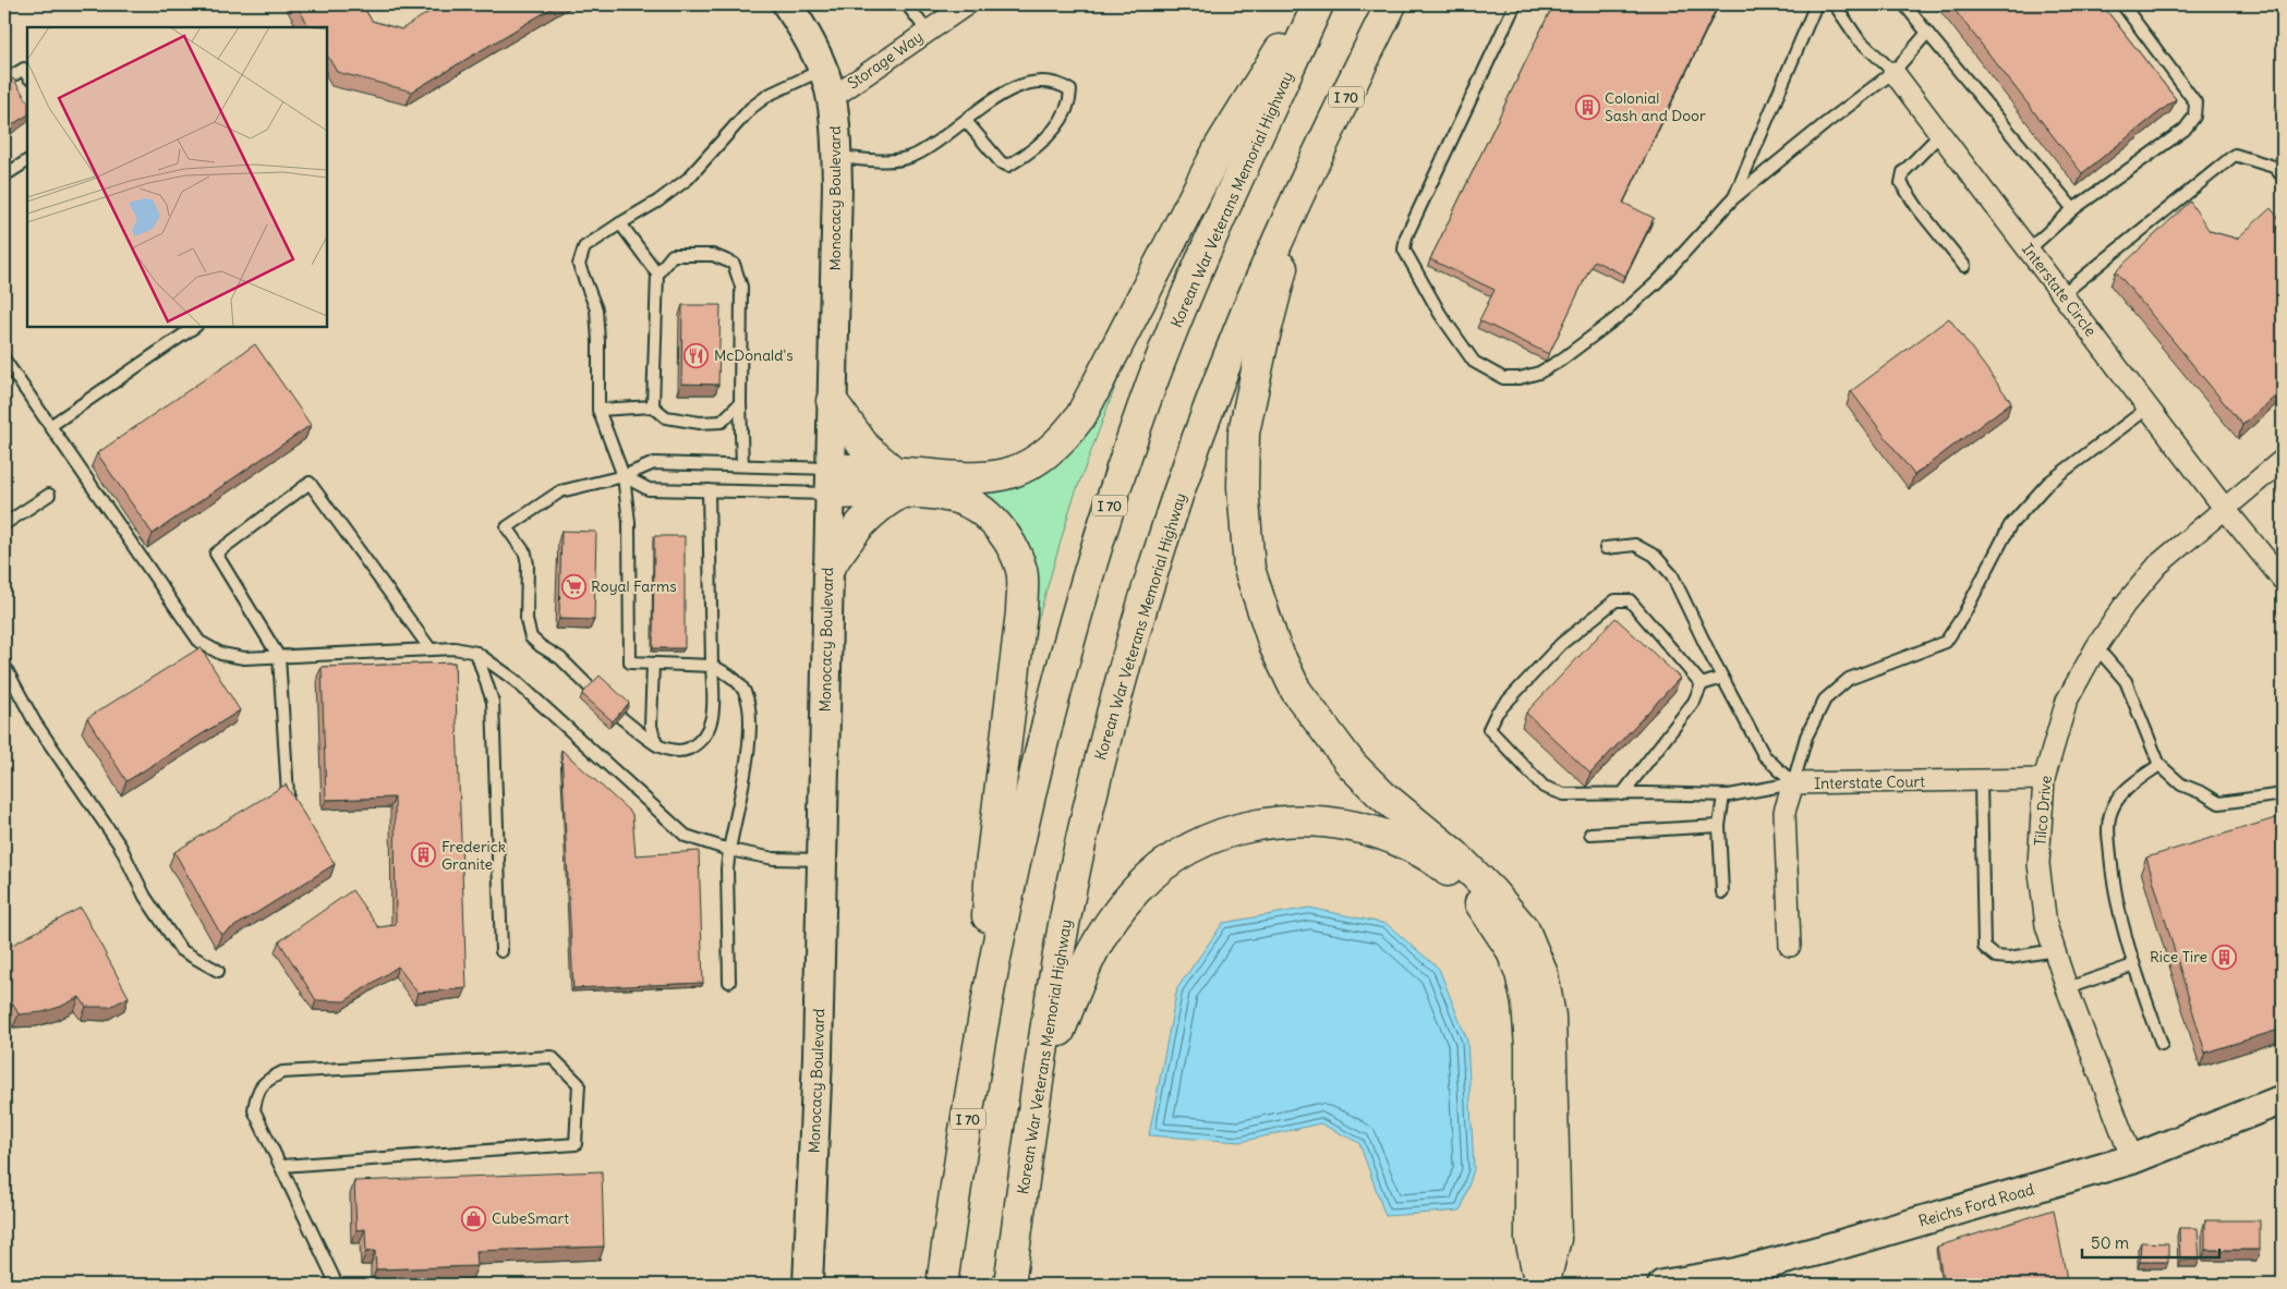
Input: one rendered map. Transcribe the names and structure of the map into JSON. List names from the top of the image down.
{
  "streets": {
    "highway": ["I 70", "Korean War Veterans Memorial Highway"],
    "main road": ["Monocacy Boulevard", "Reichs Ford Road"],
    "street": [
      "Storage Way",
      "Interstate Circle",
      "Interstate Court",
      "Tilco Drive"
    ]
  },
  "crossings": [
    ["Storage Way", "Monocacy Boulevard"],
    ["Interstate Circle", "Tilco Drive"],
    ["Interstate Court", "Tilco Drive"],
    ["Tilco Drive", "Reichs Ford Road"]
  ],
  "places": {
    "building": ["Colonial Sash and Door", "Frederick Granite", "Rice Tire"],
    "restaurant": ["McDonald's"],
    "supermarket": ["Royal Farms"],
    "shop": ["CubeSmart"]
  },
  "scale_bar": "50 m"
}
